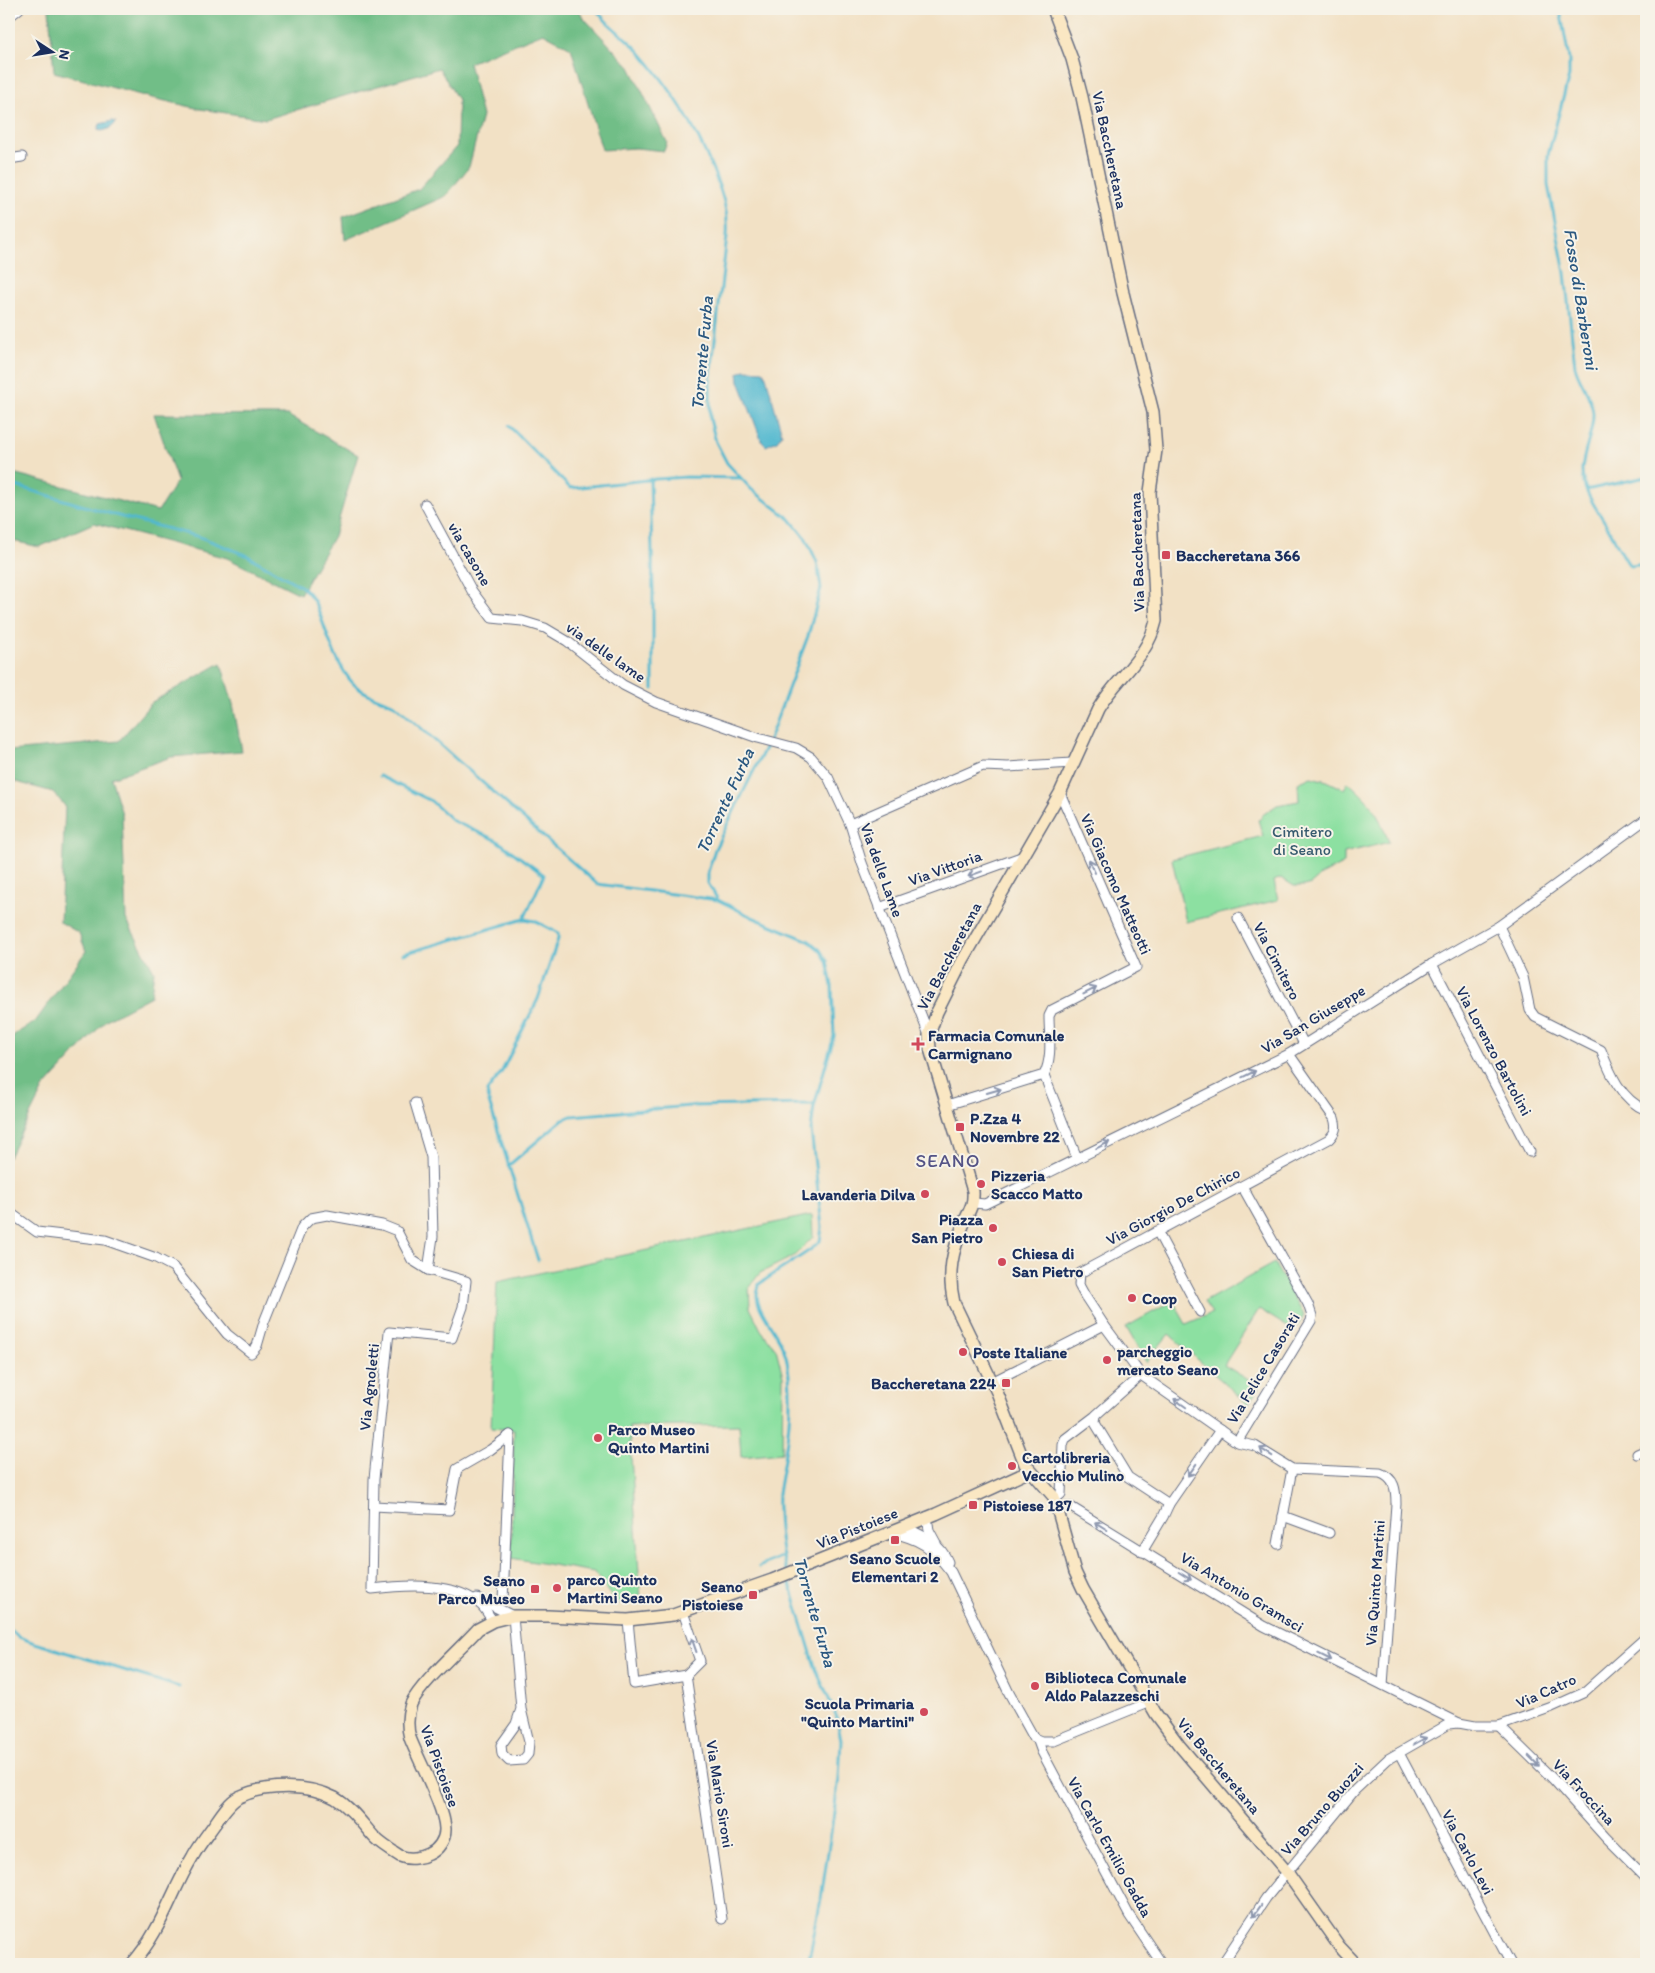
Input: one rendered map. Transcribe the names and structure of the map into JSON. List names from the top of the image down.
{
  "streets": {
    "street": [
      "Via Baccheretana",
      "via casone",
      "via delle lame",
      "Via Vittoria",
      "Via delle Lame",
      "Via Giacomo Matteotti",
      "Via Cimitero",
      "Via San Giuseppe",
      "Via Lorenzo Bartolini",
      "Via Giorgio De Chirico",
      "Via Felice Casorati",
      "Via Agnoletti",
      "Via Pistoiese",
      "Via Quinto Martini",
      "Via Antonio Gramsci",
      "Via Catro",
      "Via Froccina",
      "Via Mario Sironi",
      "Via Bruno Buozzi",
      "Via Carlo Emilio Gadda",
      "Via Carlo Levi"
    ]
  },
  "crossings": [
    ["Via Baccheretana", "Via Vittoria"],
    ["Via Baccheretana", "Via delle Lame"],
    ["Via Baccheretana", "Via Giacomo Matteotti"],
    ["Via Baccheretana", "Via San Giuseppe"],
    ["Via Baccheretana", "Via Pistoiese"],
    ["Via Baccheretana", "Via Antonio Gramsci"],
    ["Via Baccheretana", "Via Bruno Buozzi"],
    ["via casone", "via delle lame"],
    ["via delle lame", "Via delle Lame"],
    ["Via Vittoria", "Via delle Lame"],
    ["Via Cimitero", "Via San Giuseppe"],
    ["Via San Giuseppe", "Via Lorenzo Bartolini"],
    ["Via San Giuseppe", "Via Giorgio De Chirico"],
    ["Via Giorgio De Chirico", "Via Felice Casorati"],
    ["Via Agnoletti", "Via Pistoiese"],
    ["Via Pistoiese", "Via Carlo Emilio Gadda"],
    ["Via Quinto Martini", "Via Antonio Gramsci"],
    ["Via Antonio Gramsci", "Via Catro"],
    ["Via Antonio Gramsci", "Via Froccina"],
    ["Via Antonio Gramsci", "Via Bruno Buozzi"],
    ["Via Catro", "Via Froccina"],
    ["Via Bruno Buozzi", "Via Carlo Levi"]
  ],
  "one_way": ["Via Vittoria", "Via Giacomo Matteotti", "Via Froccina"],
  "districts": ["SEANO"],
  "water": ["Fosso di Barberoni", "Torrente Furba"],
  "parks": ["Cimitero di Seano"],
  "places": {
    "transit": [
      "Baccheretana 366",
      "P.Zza 4 Novembre 22",
      "Baccheretana 224",
      "Pistoiese 187",
      "Seano Scuole Elementari 2",
      "Seano Parco Museo",
      "Seano Pistoiese"
    ],
    "health": ["Farmacia Comunale Carmignano"],
    "other": [
      "Pizzeria Scacco Matto",
      "Lavanderia Dilva",
      "Piazza San Pietro",
      "Chiesa di San Pietro",
      "Coop",
      "Poste Italiane",
      "parcheggio mercato Seano",
      "Parco Museo Quinto Martini",
      "Cartolibreria Vecchio Mulino",
      "parco Quinto Martini Seano",
      "Biblioteca Comunale Aldo Palazzeschi",
      "Scuola Primaria \"Quinto Martini\""
    ]
  },
  "north": "right"
}
